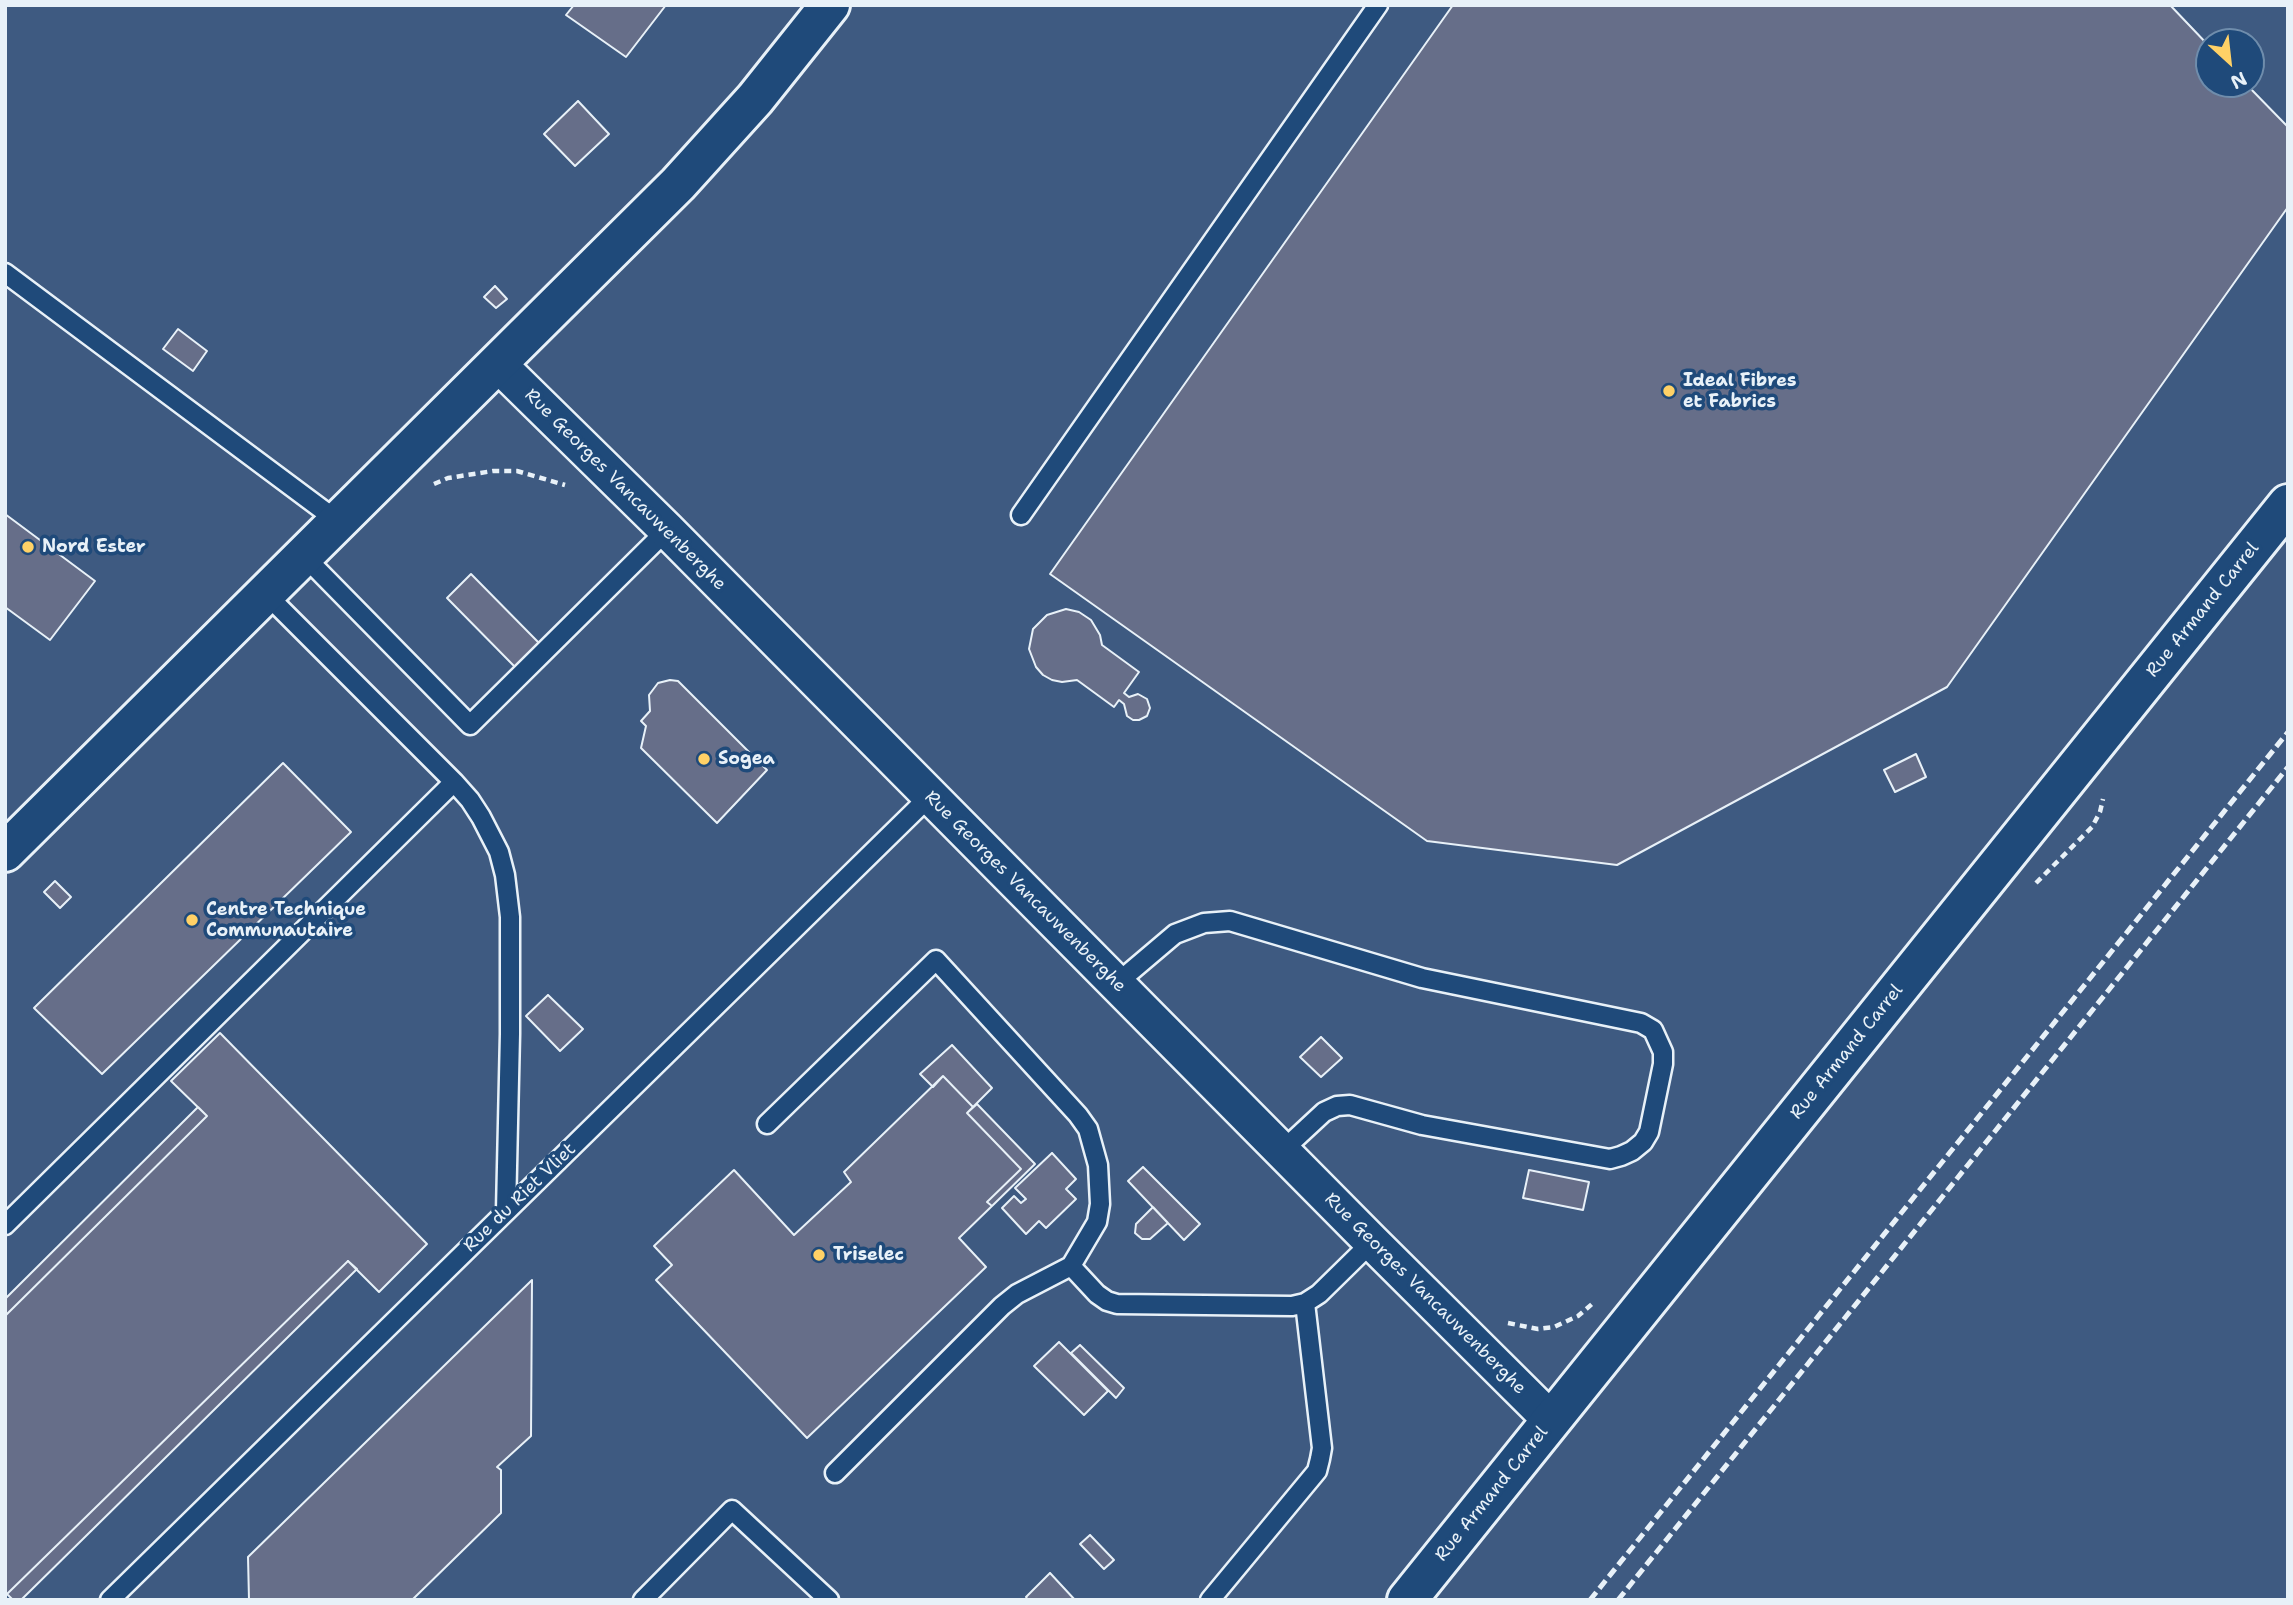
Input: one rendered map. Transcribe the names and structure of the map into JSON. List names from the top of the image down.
{
  "streets": {
    "street": ["Rue Georges Vancauwenberghe", "Rue Armand Carrel"],
    "lane": ["Rue du Riet Vliet"]
  },
  "crossings": [
    ["Rue Georges Vancauwenberghe", "Rue Armand Carrel"],
    ["Rue Georges Vancauwenberghe", "Rue du Riet Vliet"]
  ],
  "places": [
    "Ideal Fibres et Fabrics",
    "Nord Ester",
    "Sogea",
    "Centre Technique Communautaire",
    "Triselec"
  ],
  "north": "bottom right"
}
